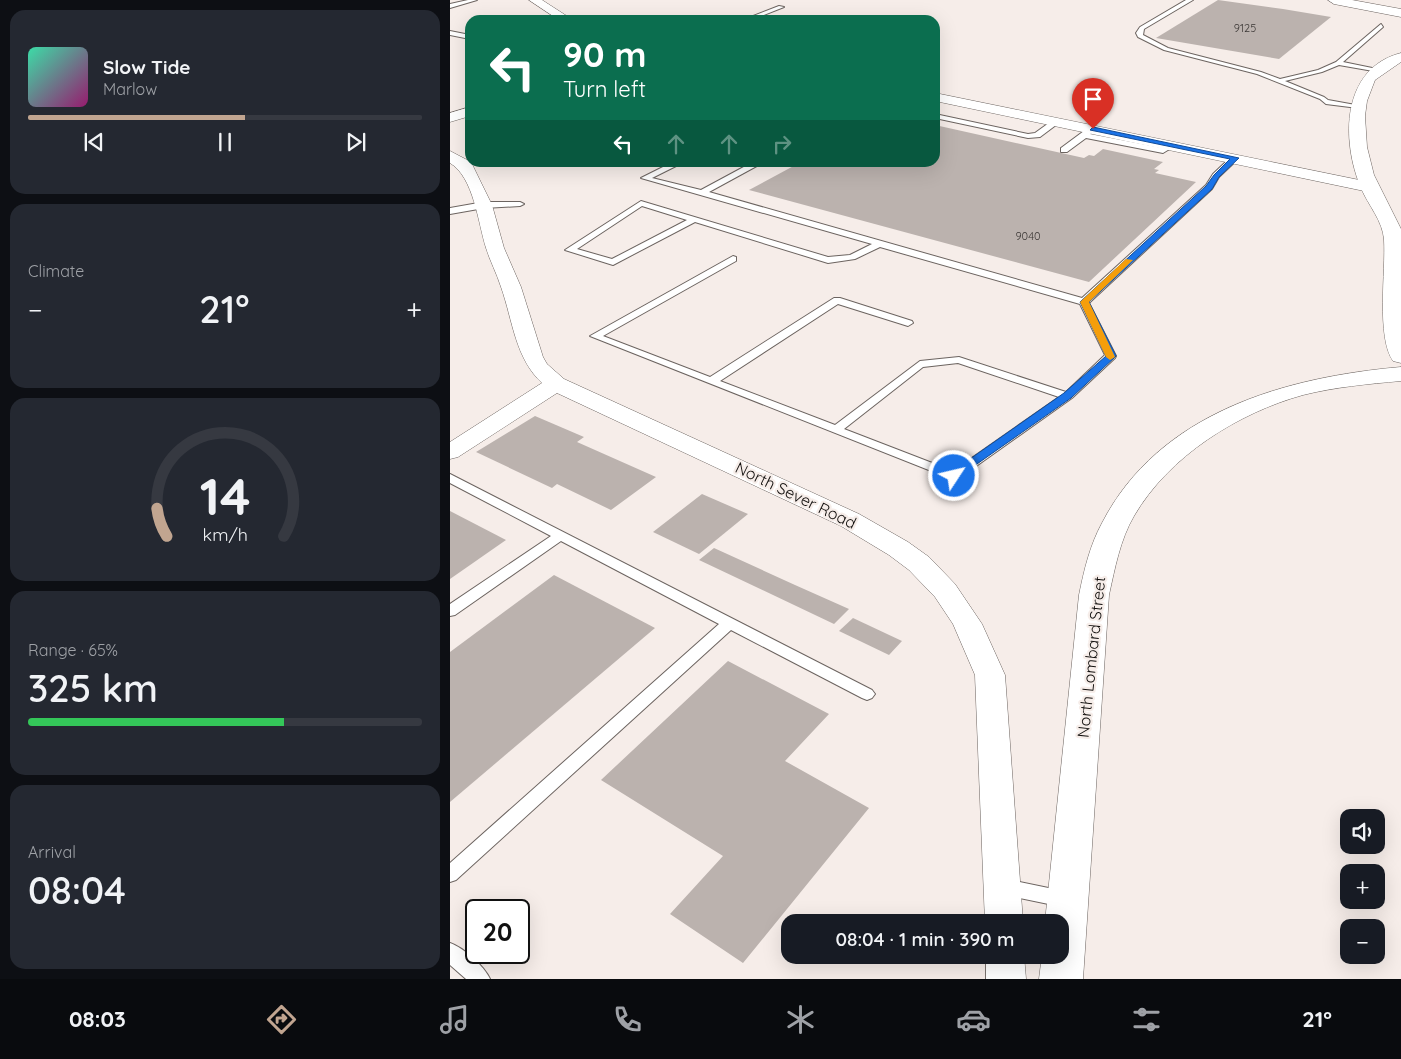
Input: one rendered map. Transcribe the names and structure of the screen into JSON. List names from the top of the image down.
{
  "streets": {
    "street": ["North Sever Road", "North Lombard Street"]
  },
  "house_numbers": ["9125", "9040"],
  "page": {
    "turn": ["90 m", "Turn left"],
    "song": ["Slow Tide", "Marlow"],
    "tile": [
      "Climate",
      ["Range · 65%", "325 km"],
      ["Arrival", "08:04"]
    ],
    "heat": ["−", "21°", "+"],
    "map_buttons": ["+", "−"],
    "limit": "20",
    "trip": "08:04 · 1 min · 390 m",
    "tabs": ["08:03", "21°"],
    "gauge": ["14", "km/h"]
  }
}
